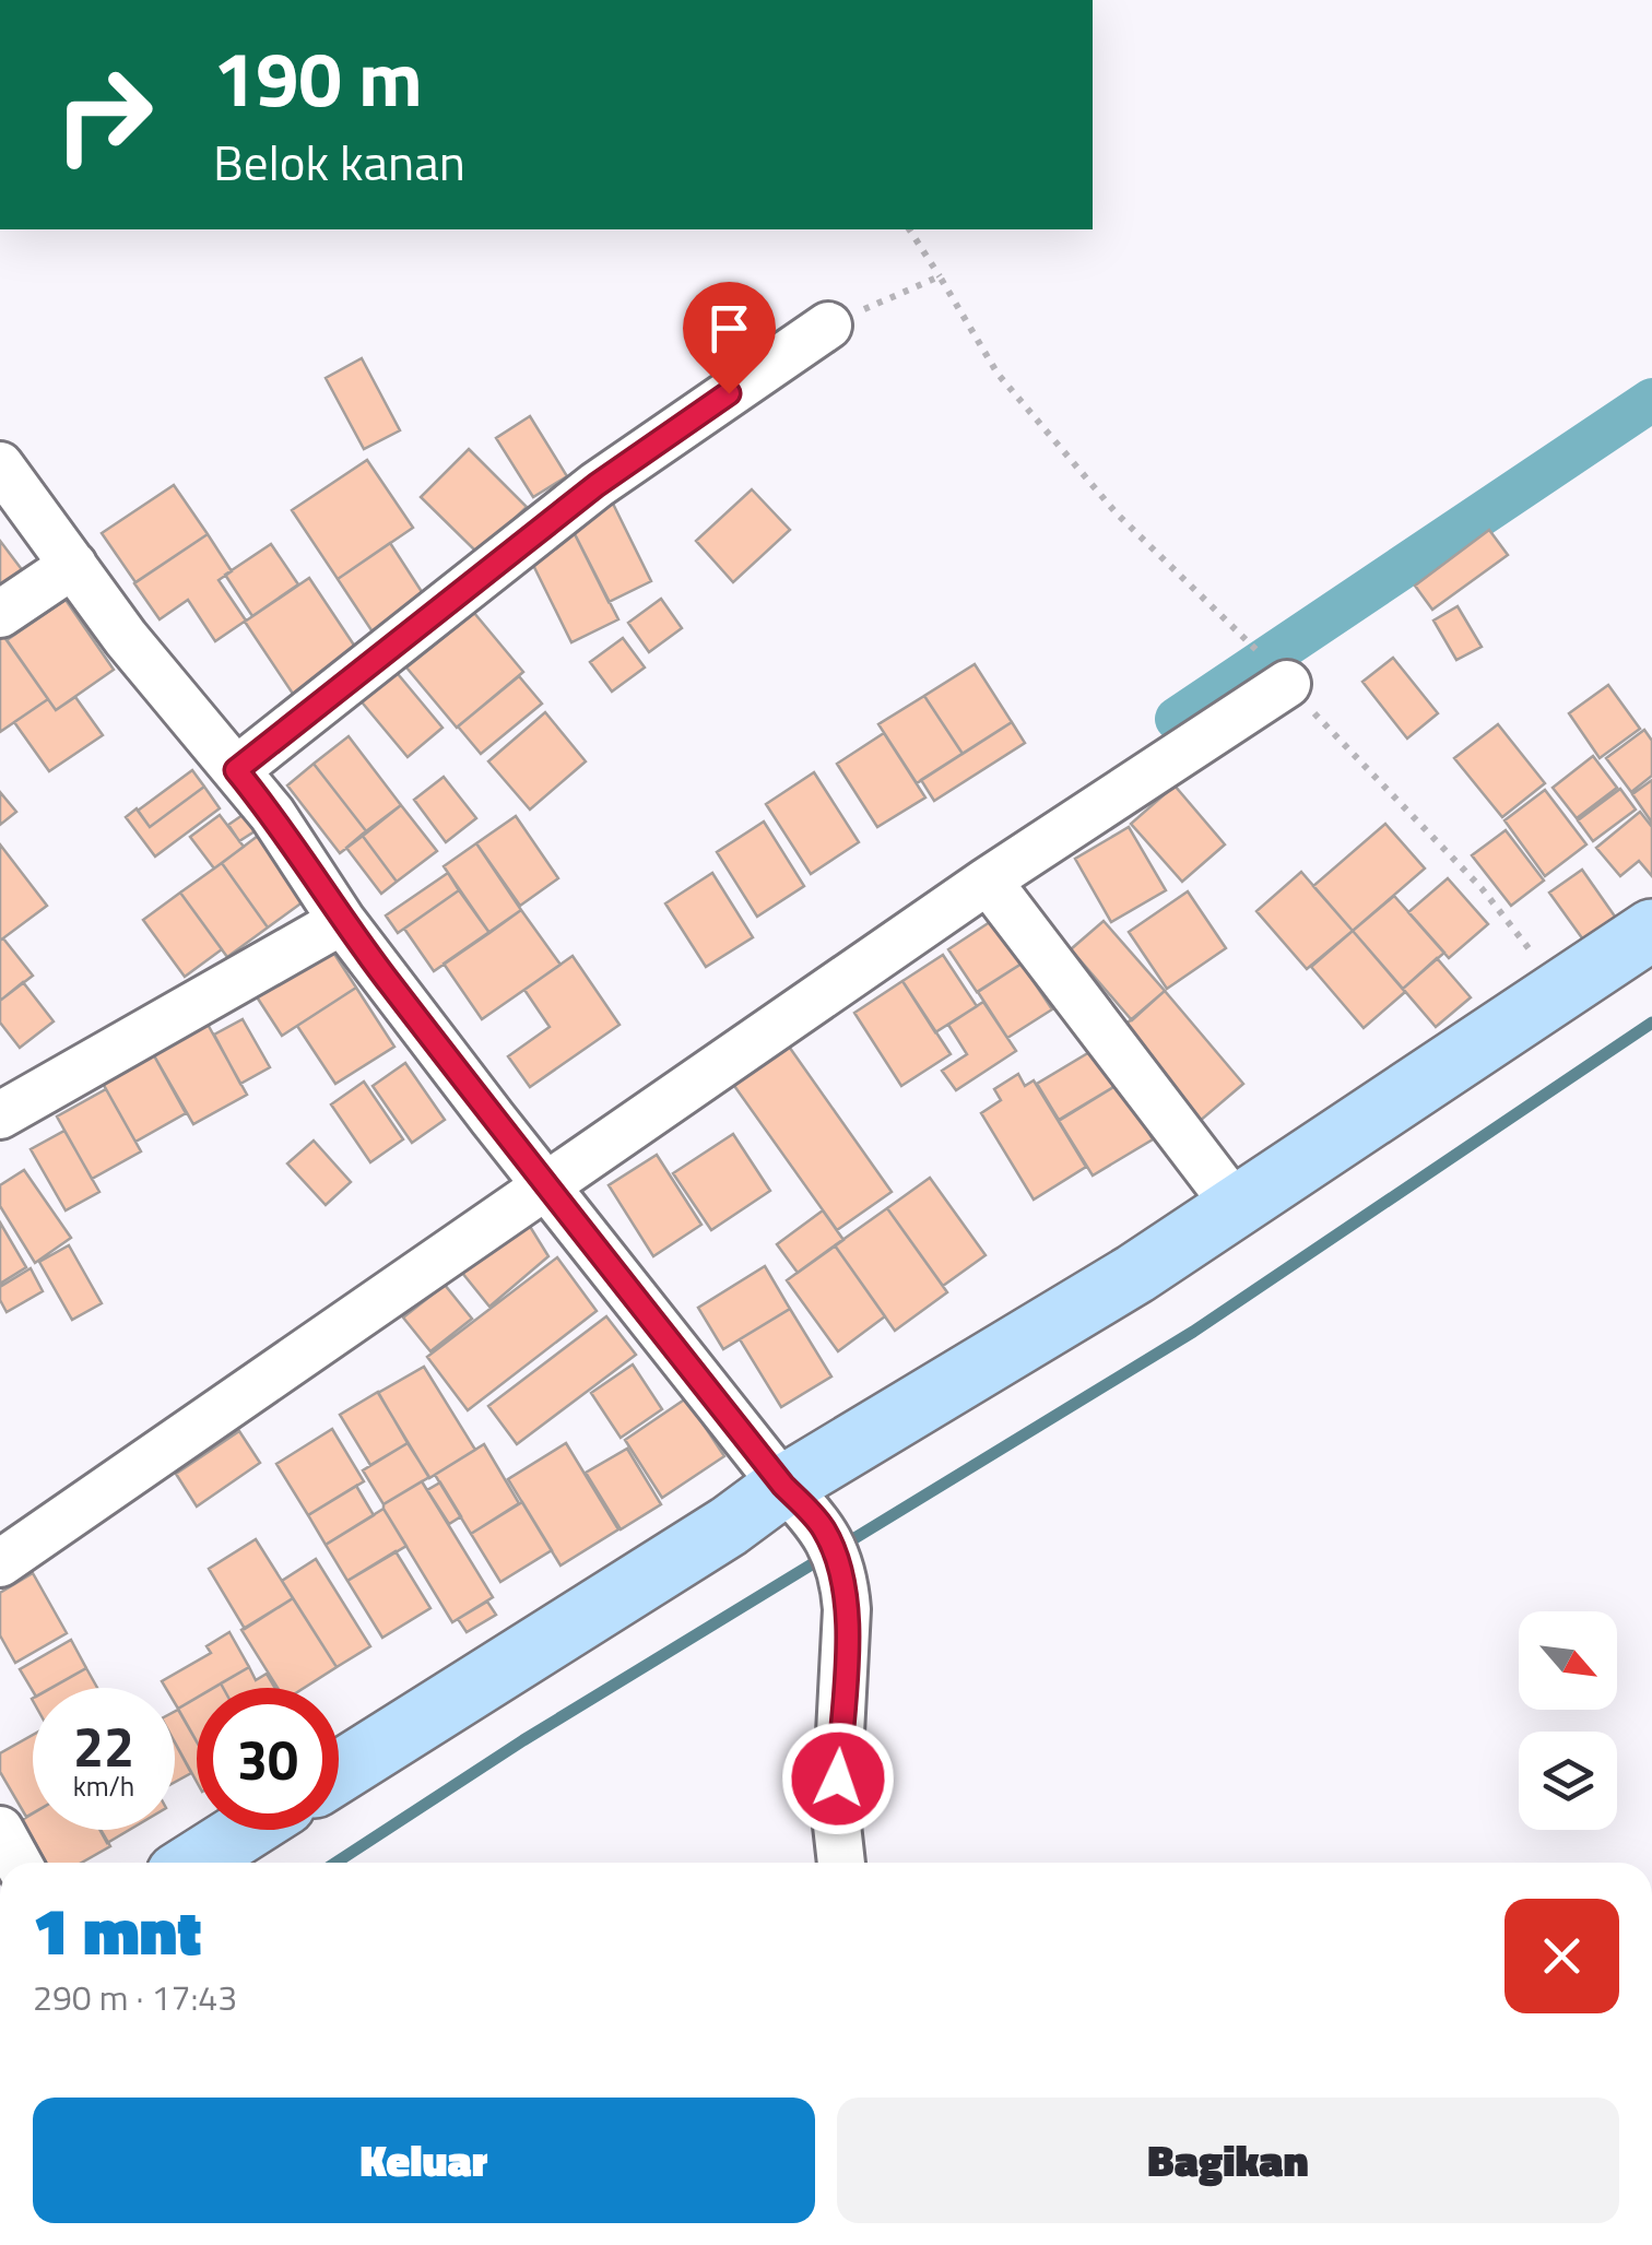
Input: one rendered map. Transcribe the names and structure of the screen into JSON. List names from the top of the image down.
{
  "north": "bottom right",
  "page": {
    "turn": ["190 m", "Belok kanan"],
    "speed": "22 km/h",
    "limit": "30",
    "heading": ["1 mnt", "290 m · 17:43"],
    "buttons": ["Keluar", "Bagikan"]
  }
}
